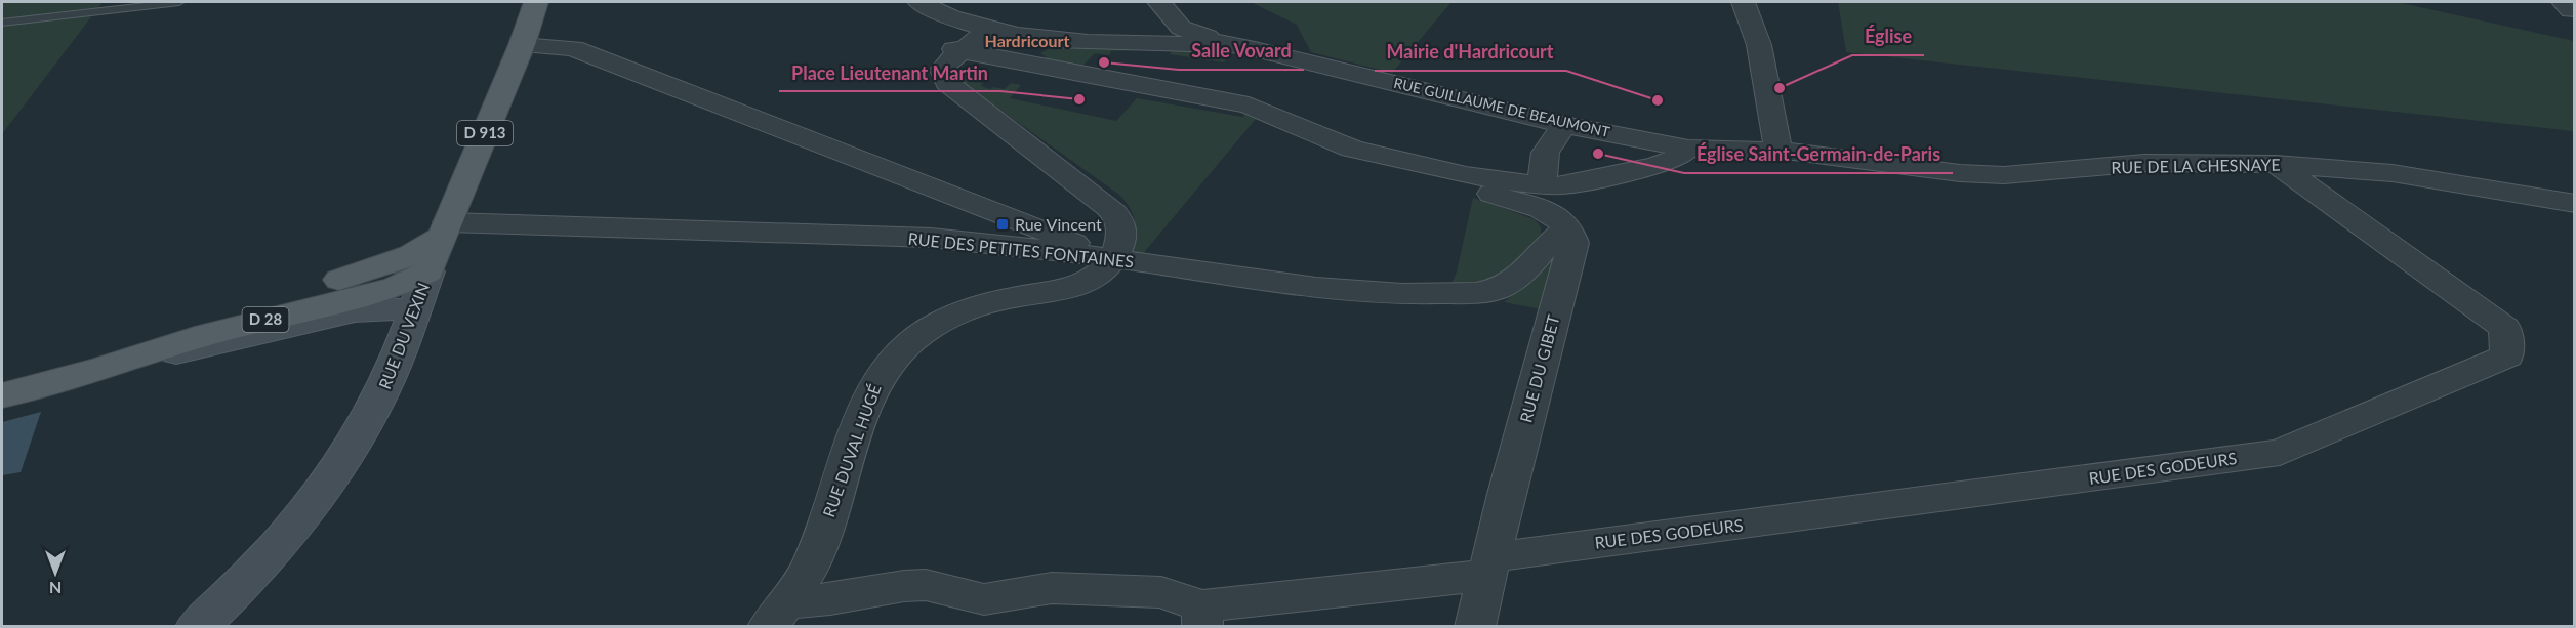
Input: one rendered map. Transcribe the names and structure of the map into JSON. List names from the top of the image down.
{
  "streets": {
    "main road": ["D 913", "D 28", "RUE DU VEXIN"],
    "street": [
      "RUE GUILLAUME DE BEAUMONT",
      "RUE DE LA CHESNAYE",
      "RUE DES PETITES FONTAINES",
      "RUE DU GIBET",
      "RUE DUVAL HUGÉ",
      "RUE DES GODEURS"
    ]
  },
  "crossings": [
    ["RUE GUILLAUME DE BEAUMONT", "RUE DE LA CHESNAYE"],
    ["RUE GUILLAUME DE BEAUMONT", "RUE DUVAL HUGÉ"],
    ["RUE DE LA CHESNAYE", "RUE DES GODEURS"],
    ["RUE DES PETITES FONTAINES", "D 28"],
    ["RUE DES PETITES FONTAINES", "RUE DU VEXIN"],
    ["RUE DES PETITES FONTAINES", "RUE DU GIBET"],
    ["RUE DES PETITES FONTAINES", "RUE DUVAL HUGÉ"],
    ["D 28", "RUE DU VEXIN"],
    ["RUE DU GIBET", "RUE DES GODEURS"]
  ],
  "districts": ["Hardricourt"],
  "places": {
    "other": [
      "Salle Vovard",
      "Église",
      "Place Lieutenant Martin",
      "Mairie d'Hardricourt",
      "Église Saint-Germain-de-Paris"
    ],
    "transit": ["Rue Vincent"]
  },
  "north": "bottom"
}
